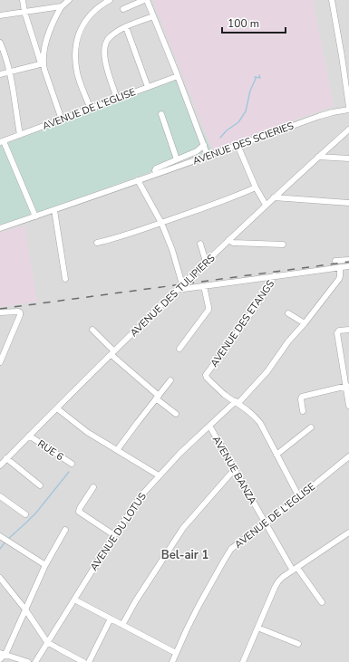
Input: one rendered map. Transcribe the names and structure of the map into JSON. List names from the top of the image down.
{
  "streets": {
    "street": [
      "AVENUE DE L'EGLISE",
      "AVENUE DES SCIERIES",
      "AVENUE DES TULIPIERS",
      "AVENUE DES ETANGS",
      "RUE 6",
      "AVENUE BANZA",
      "AVENUE DU LOTUS"
    ]
  },
  "crossings": [
    ["AVENUE DE L'EGLISE", "AVENUE BANZA"],
    ["AVENUE DES TULIPIERS", "AVENUE DES ETANGS"],
    ["AVENUE DES TULIPIERS", "RUE 6"],
    ["AVENUE DES ETANGS", "AVENUE DU LOTUS"],
    ["AVENUE BANZA", "AVENUE DU LOTUS"]
  ],
  "districts": ["Bel-air 1"],
  "scale_bar": "100 m"
}
